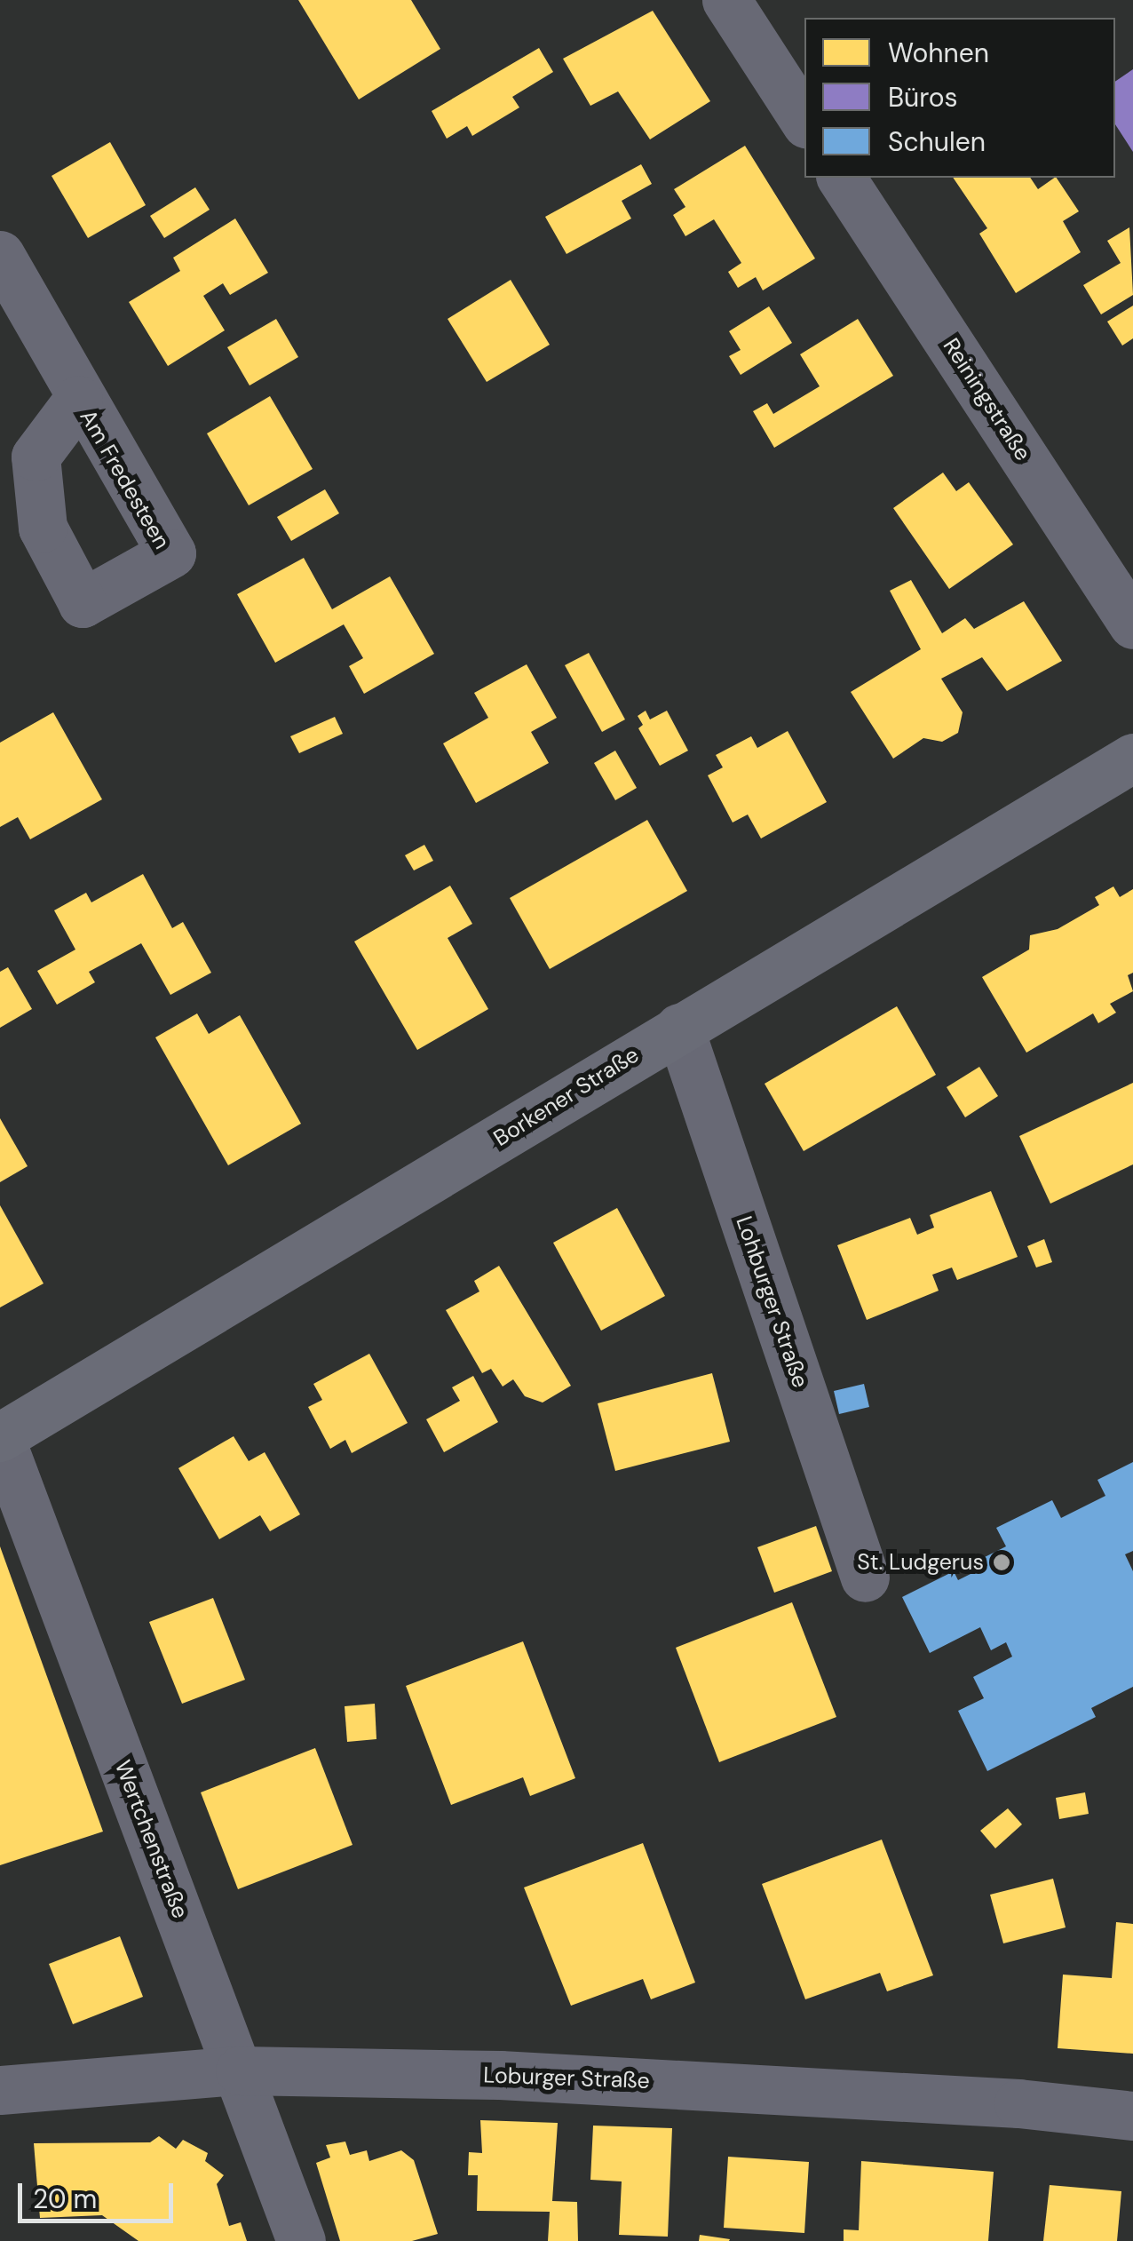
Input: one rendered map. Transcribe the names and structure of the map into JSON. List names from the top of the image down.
{
  "streets": {
    "street": [
      "Reiningstraße",
      "Am Fredesteen",
      "Borkener Straße",
      "Lohburger Straße",
      "Wertchenstraße",
      "Loburger Straße"
    ]
  },
  "crossings": [
    ["Borkener Straße", "Lohburger Straße"],
    ["Borkener Straße", "Wertchenstraße"],
    ["Wertchenstraße", "Loburger Straße"]
  ],
  "places": ["St. Ludgerus"],
  "legend": ["Wohnen", "Büros", "Schulen"],
  "scale_bar": "20 m"
}
